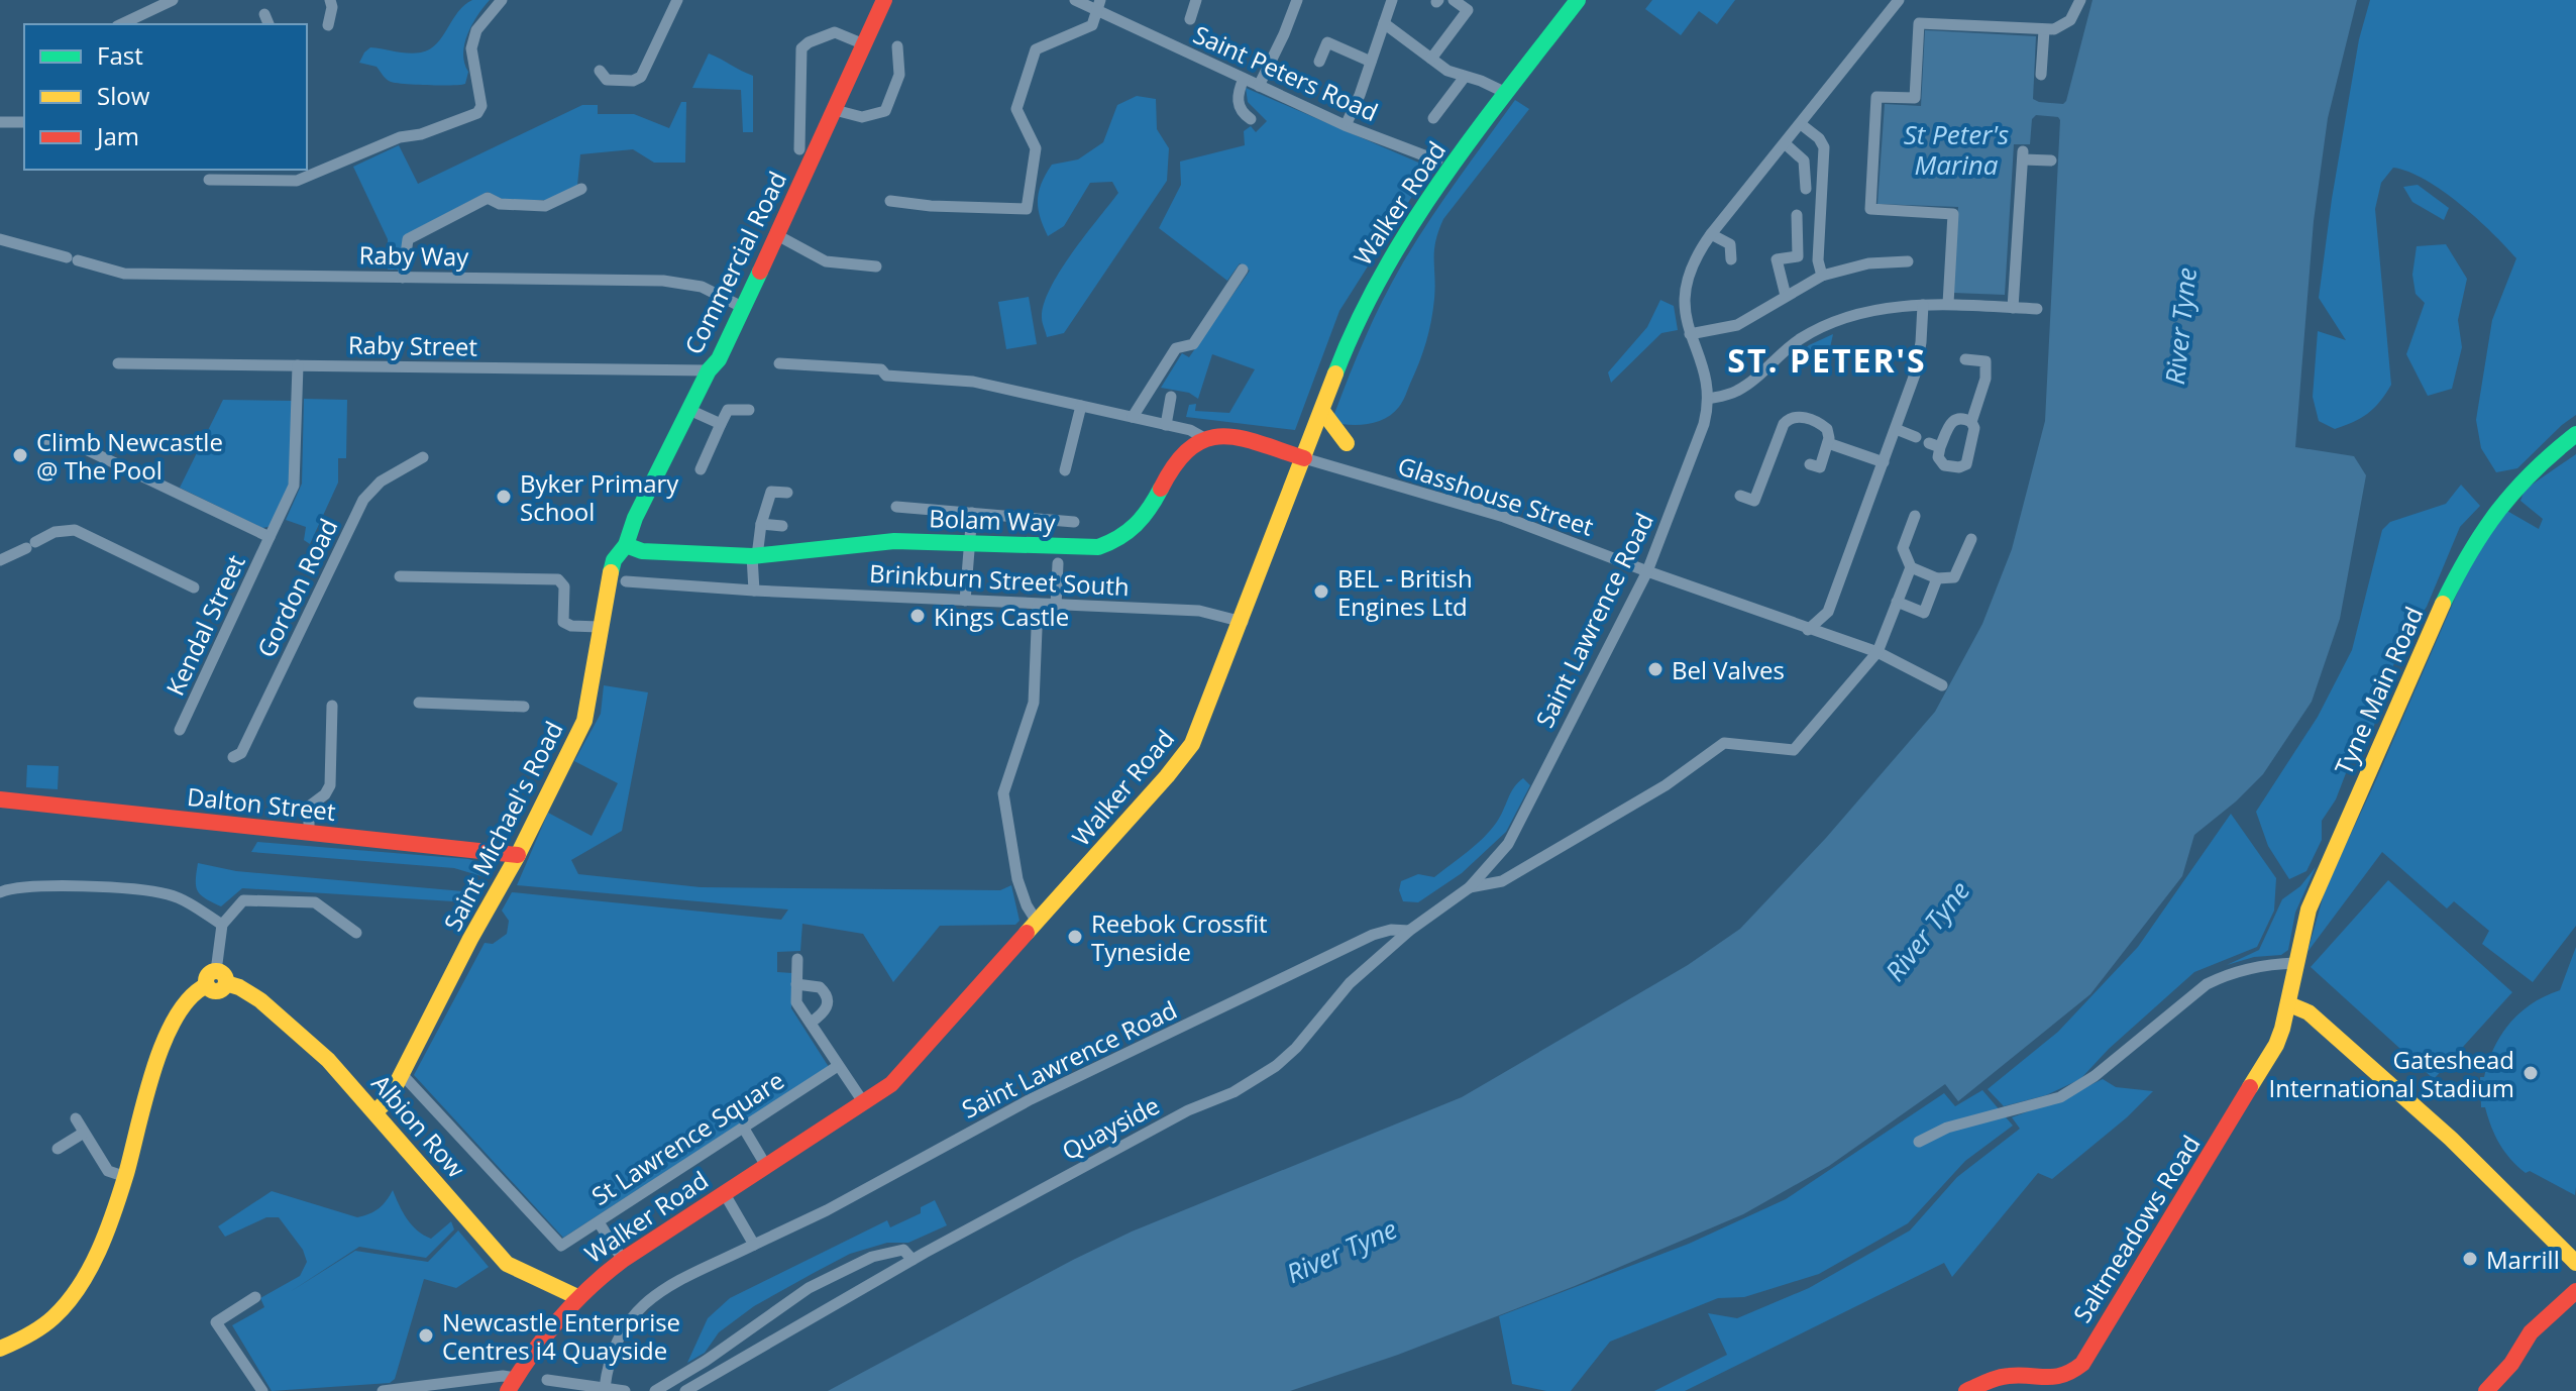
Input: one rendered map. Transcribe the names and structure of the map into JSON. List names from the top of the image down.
{
  "streets": {
    "street": [
      "Saint Peters Road",
      "Walker Road",
      "Raby Way",
      "Commercial Road",
      "Raby Street",
      "Glasshouse Street",
      "Bolam Way",
      "Brinkburn Street South",
      "Gordon Road",
      "Saint Lawrence Road",
      "Kendal Street",
      "Tyne Main Road",
      "Dalton Street",
      "Saint Michael's Road",
      "Albion Row",
      "Quayside",
      "St Lawrence Square",
      "Saltmeadows Road"
    ]
  },
  "crossings": [
    ["Walker Road", "Glasshouse Street"],
    ["Walker Road", "Brinkburn Street South"],
    ["Walker Road", "Albion Row"],
    ["Raby Way", "Commercial Road"],
    ["Commercial Road", "Raby Street"],
    ["Commercial Road", "Bolam Way"],
    ["Commercial Road", "Saint Michael's Road"],
    ["Raby Street", "Kendal Street"],
    ["Glasshouse Street", "Saint Lawrence Road"],
    ["Bolam Way", "Saint Michael's Road"],
    ["Saint Lawrence Road", "Quayside"],
    ["Tyne Main Road", "Saltmeadows Road"],
    ["Dalton Street", "Saint Michael's Road"],
    ["Saint Michael's Road", "Albion Row"],
    ["Saint Michael's Road", "St Lawrence Square"]
  ],
  "districts": ["ST. PETER'S"],
  "water": ["St Peter's Marina", "River Tyne"],
  "places": [
    "Climb Newcastle @ The Pool",
    "Byker Primary School",
    "BEL - British Engines Ltd",
    "Kings Castle",
    "Bel Valves",
    "Reebok Crossfit Tyneside",
    "Gateshead International Stadium",
    "Marrill",
    "Newcastle Enterprise Centres i4 Quayside"
  ],
  "legend": ["Fast", "Slow", "Jam"]
}
